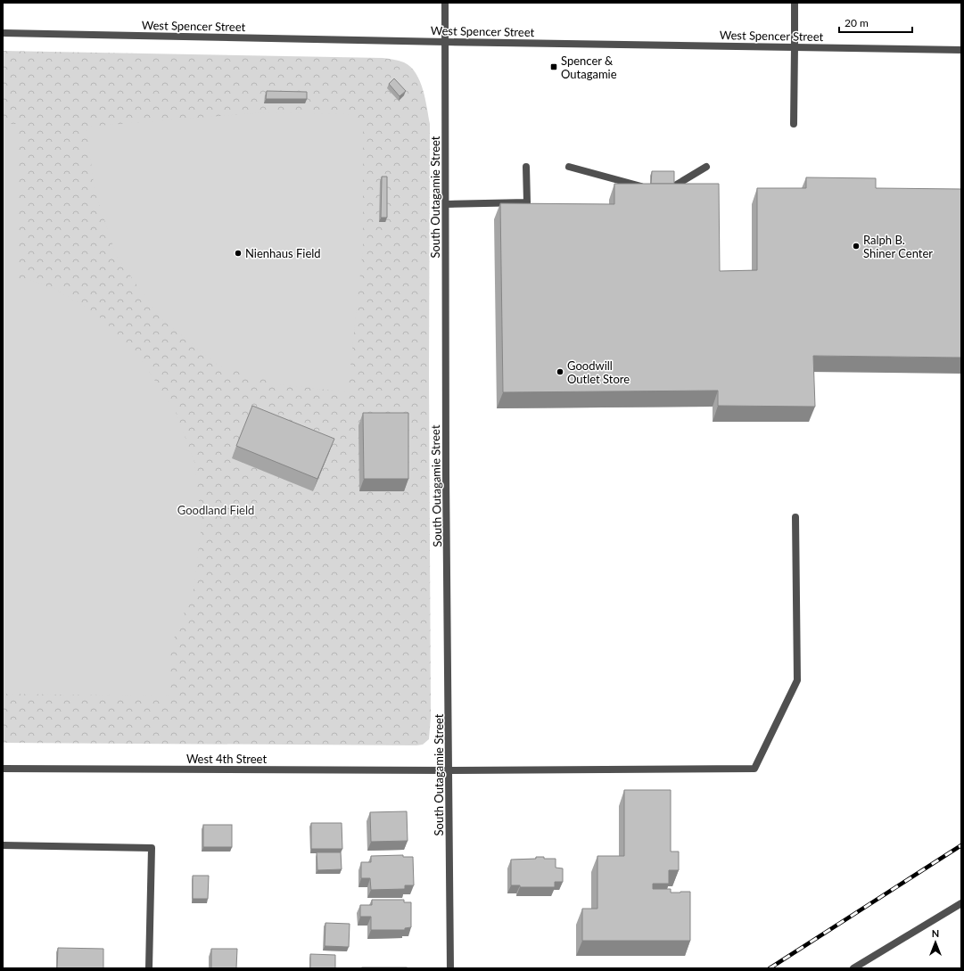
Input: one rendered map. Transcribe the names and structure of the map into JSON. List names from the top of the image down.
{
  "streets": {
    "street": ["West Spencer Street", "South Outagamie Street", "West 4th Street"]
  },
  "crossings": [
    ["West Spencer Street", "South Outagamie Street"],
    ["South Outagamie Street", "West 4th Street"]
  ],
  "parks": ["Goodland Field"],
  "places": {
    "transit": ["Spencer & Outagamie"],
    "other": ["Ralph B. Shiner Center", "Nienhaus Field", "Goodwill Outlet Store"]
  },
  "scale_bar": "20 m",
  "north": "top"
}
